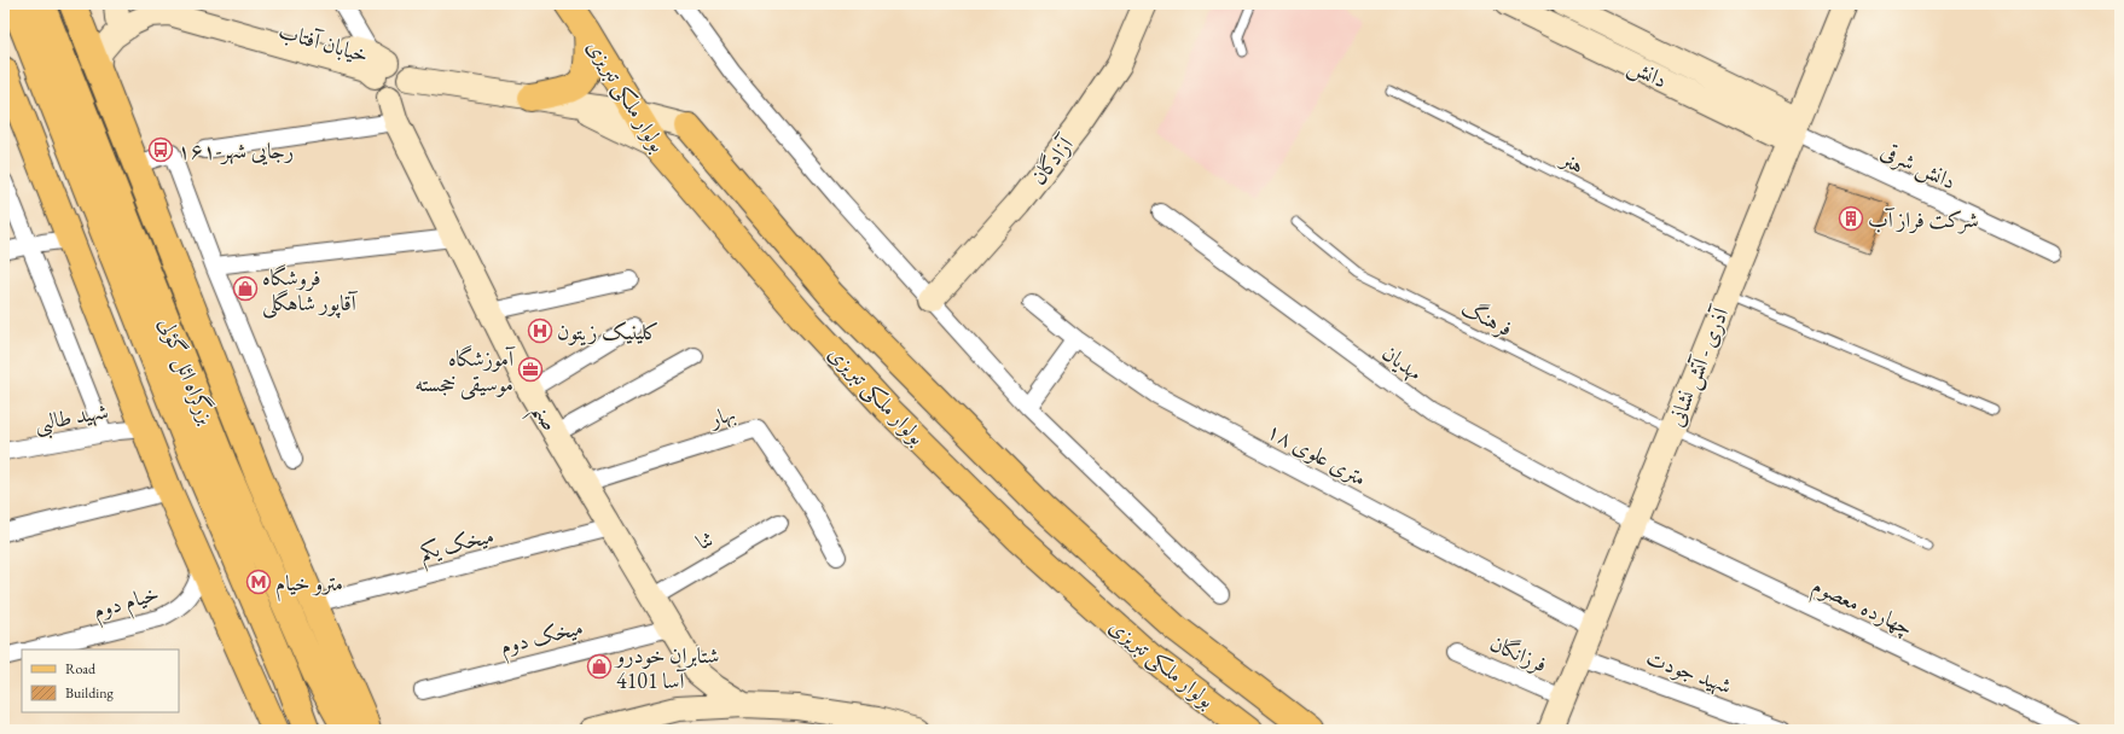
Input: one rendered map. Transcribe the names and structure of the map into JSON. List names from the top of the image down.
{
  "streets": {
    "main road": ["بولوار ملکی تبریزی", "بزرگراه ائل گؤلی"],
    "street": [
      "خیابان آفتاب",
      "دانش",
      "آزادگان",
      "دانش شرقی",
      "مهدیان",
      "آذرى - آتش نشانى",
      "بهار",
      "شهید طالبی",
      "صنم",
      "۱۸ متری علوی",
      "ثنا",
      "میخک یکم",
      "خیام دوم",
      "چهارده معصوم",
      "میخک دوم",
      "فرزانگان",
      "شهید جودت"
    ],
    "lane": ["هنر", "فرهنگ"]
  },
  "crossings": [
    ["خیابان آفتاب", "صنم"],
    ["دانش", "دانش شرقی"],
    ["دانش", "آذرى - آتش نشانى"],
    ["هنر", "آذرى - آتش نشانى"],
    ["دانش شرقی", "آذرى - آتش نشانى"],
    ["فرهنگ", "آذرى - آتش نشانى"],
    ["مهدیان", "آذرى - آتش نشانى"],
    ["مهدیان", "چهارده معصوم"],
    ["آذرى - آتش نشانى", "۱۸ متری علوی"],
    ["آذرى - آتش نشانى", "چهارده معصوم"],
    ["آذرى - آتش نشانى", "فرزانگان"],
    ["آذرى - آتش نشانى", "شهید جودت"],
    ["بهار", "صنم"],
    ["صنم", "ثنا"],
    ["صنم", "میخک یکم"],
    ["صنم", "میخک دوم"]
  ],
  "places": {
    "bus stop": ["۱۶۱-رجایی شهر"],
    "building": ["شرکت فراز آب"],
    "shop": ["فروشگاه آقاپور شاهگلی", "شتابران خودرو 4101 آسا"],
    "hospital": ["کلینیک زیتون"],
    "office": ["آموزشگاه موسیقی خجسته"],
    "metro station": ["مترو خیام"]
  },
  "legend": ["Road", "Building"]
}
